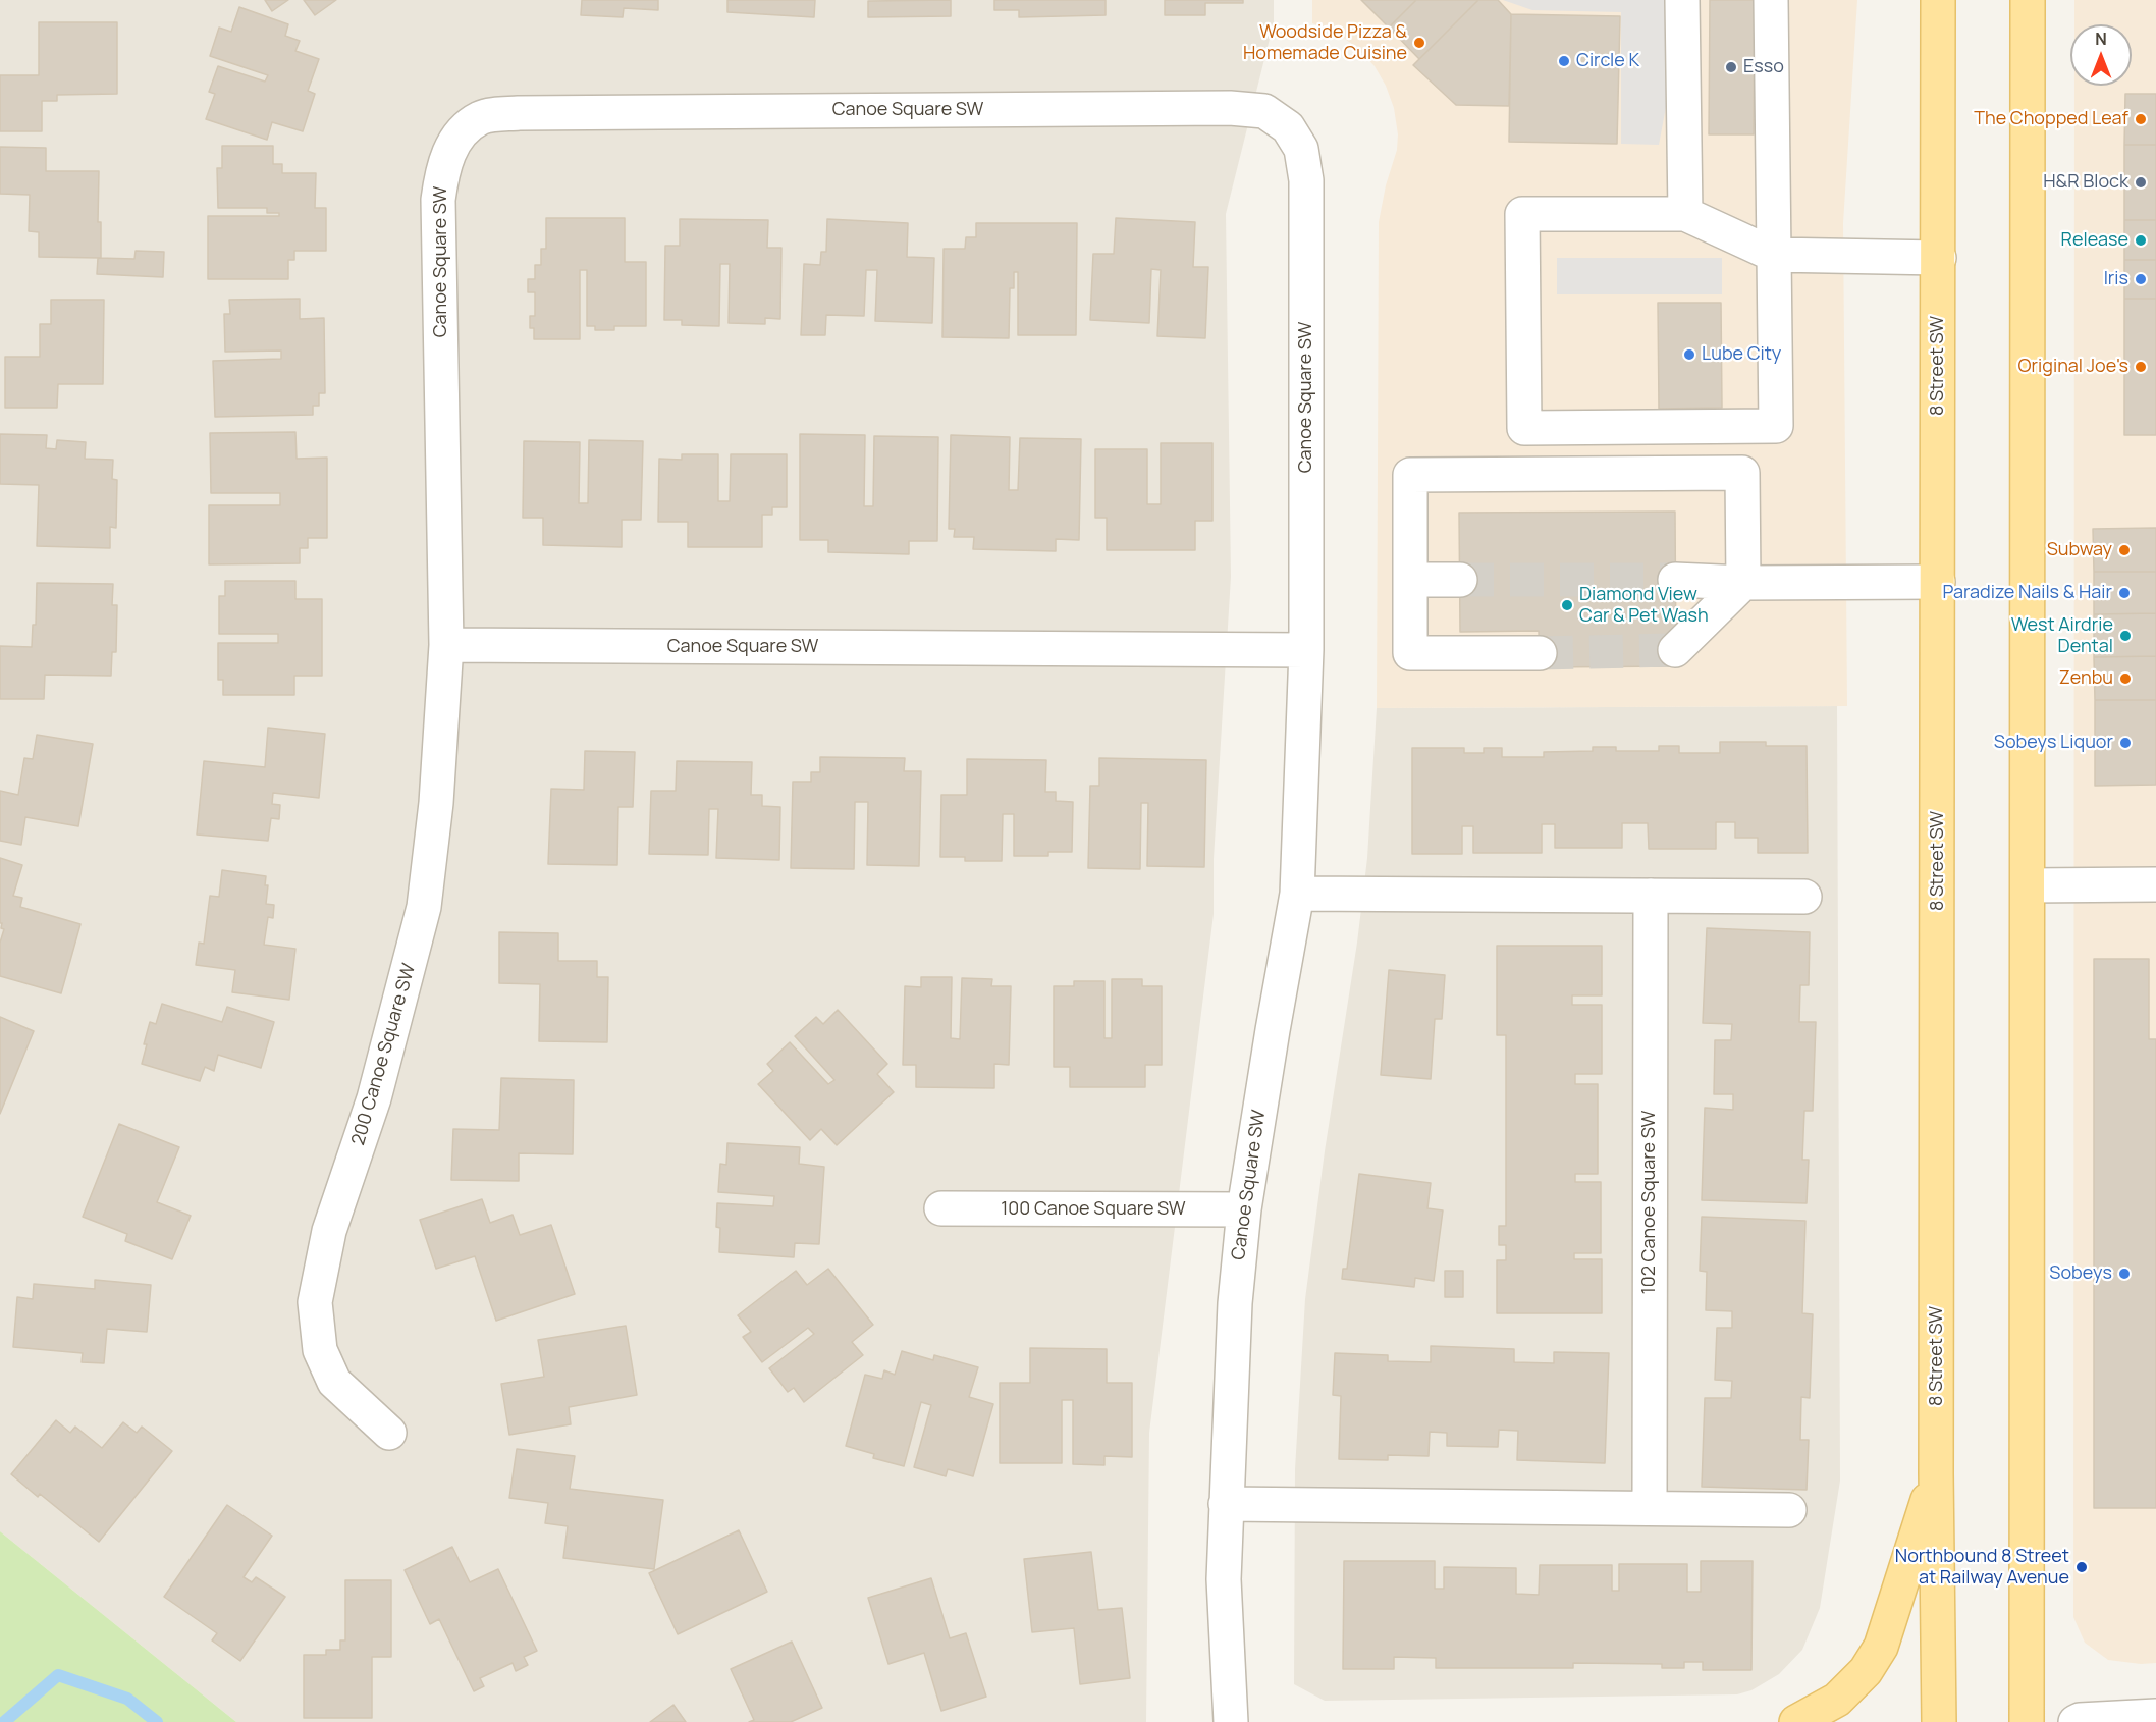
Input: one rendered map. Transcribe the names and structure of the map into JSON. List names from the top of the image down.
{
  "streets": {
    "main road": ["8 Street SW"],
    "street": [
      "Canoe Square SW",
      "200 Canoe Square SW",
      "102 Canoe Square SW",
      "100 Canoe Square SW"
    ]
  },
  "crossings": [
    ["Canoe Square SW", "200 Canoe Square SW"],
    ["Canoe Square SW", "100 Canoe Square SW"]
  ],
  "places": [
    "Woodside Pizza & Homemade Cuisine",
    "Circle K",
    "Esso",
    "The Chopped Leaf",
    "H&R Block",
    "Release",
    "Iris",
    "Lube City",
    "Original Joe's",
    "Subway",
    "Paradize Nails & Hair",
    "Diamond View Car & Pet Wash",
    "West Airdrie Dental",
    "Zenbu",
    "Sobeys Liquor",
    "Sobeys",
    "Northbound 8 Street at Railway Avenue"
  ],
  "north": "top"
}
